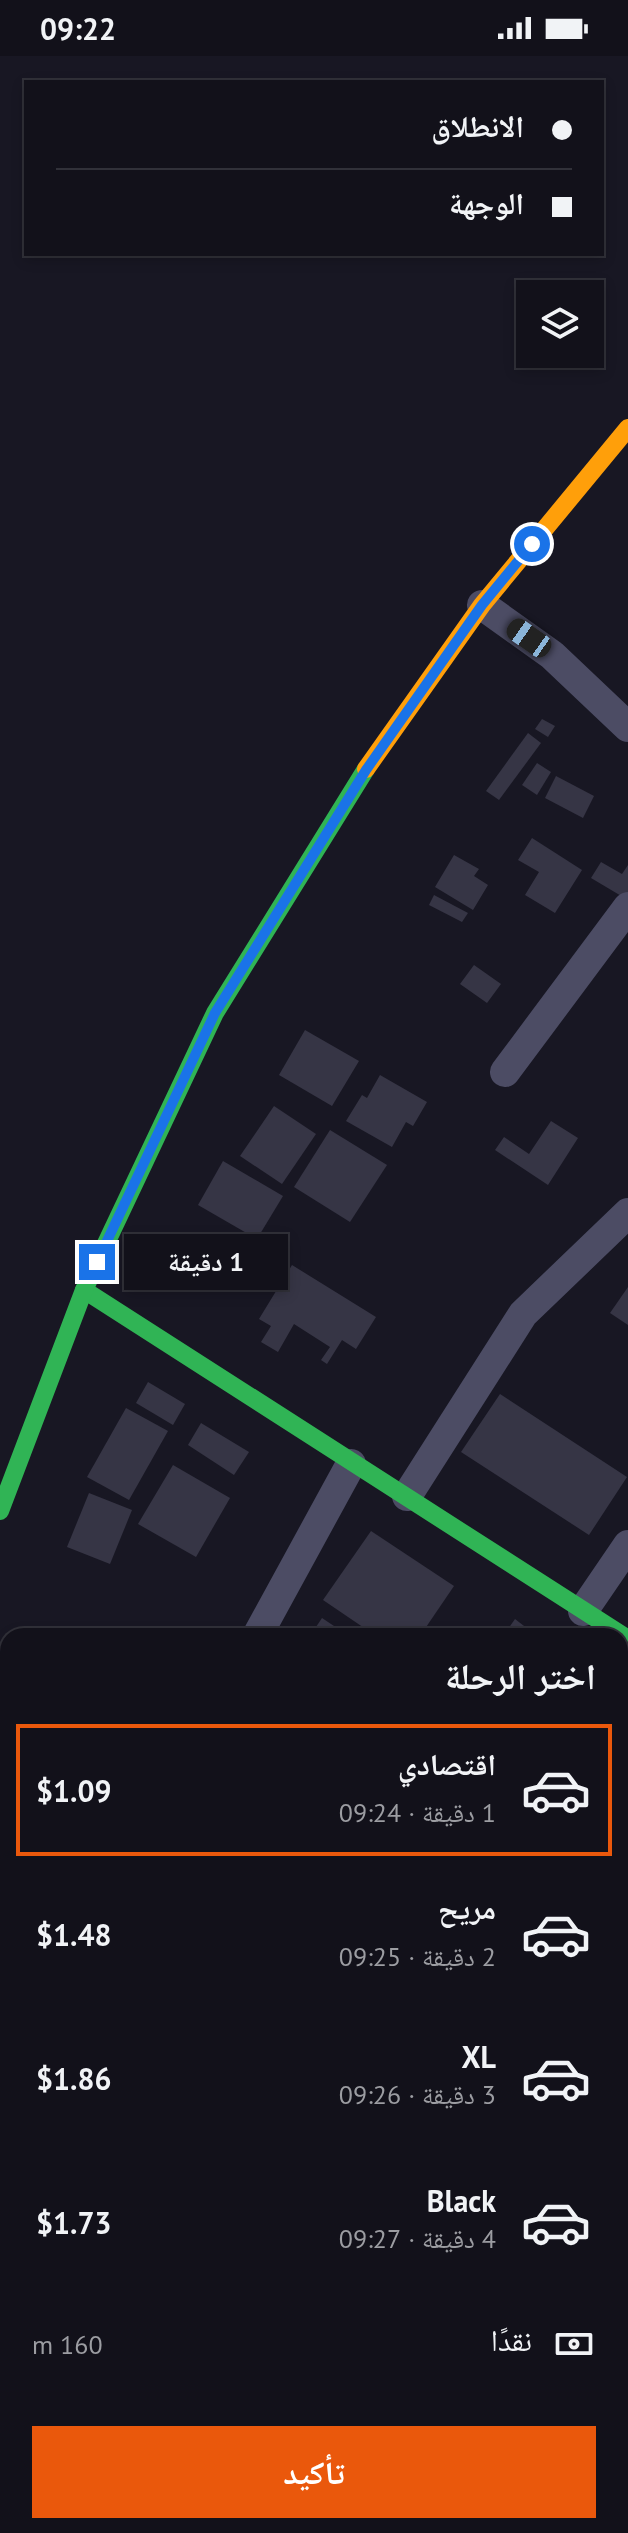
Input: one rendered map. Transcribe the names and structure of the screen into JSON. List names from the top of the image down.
{
  "page": {
    "status": "09:22",
    "banner": ["الانطلاق", "الوجهة"],
    "bubble": "1 دقيقة",
    "heading": "اختر الرحلة",
    "list": [
      {
        "name": "اقتصادي",
        "note": "1 دقيقة · 09:24",
        "value": "$1.09"
      },
      {
        "name": "مريح",
        "note": "2 دقيقة · 09:25",
        "value": "$1.48"
      },
      {
        "name": "XL",
        "note": "3 دقيقة · 09:26",
        "value": "$1.86"
      },
      {
        "name": "Black",
        "note": "4 دقيقة · 09:27",
        "value": "$1.73"
      }
    ],
    "pay": ["نقدًا", "160 m"],
    "buttons": "تأكيد"
  }
}
